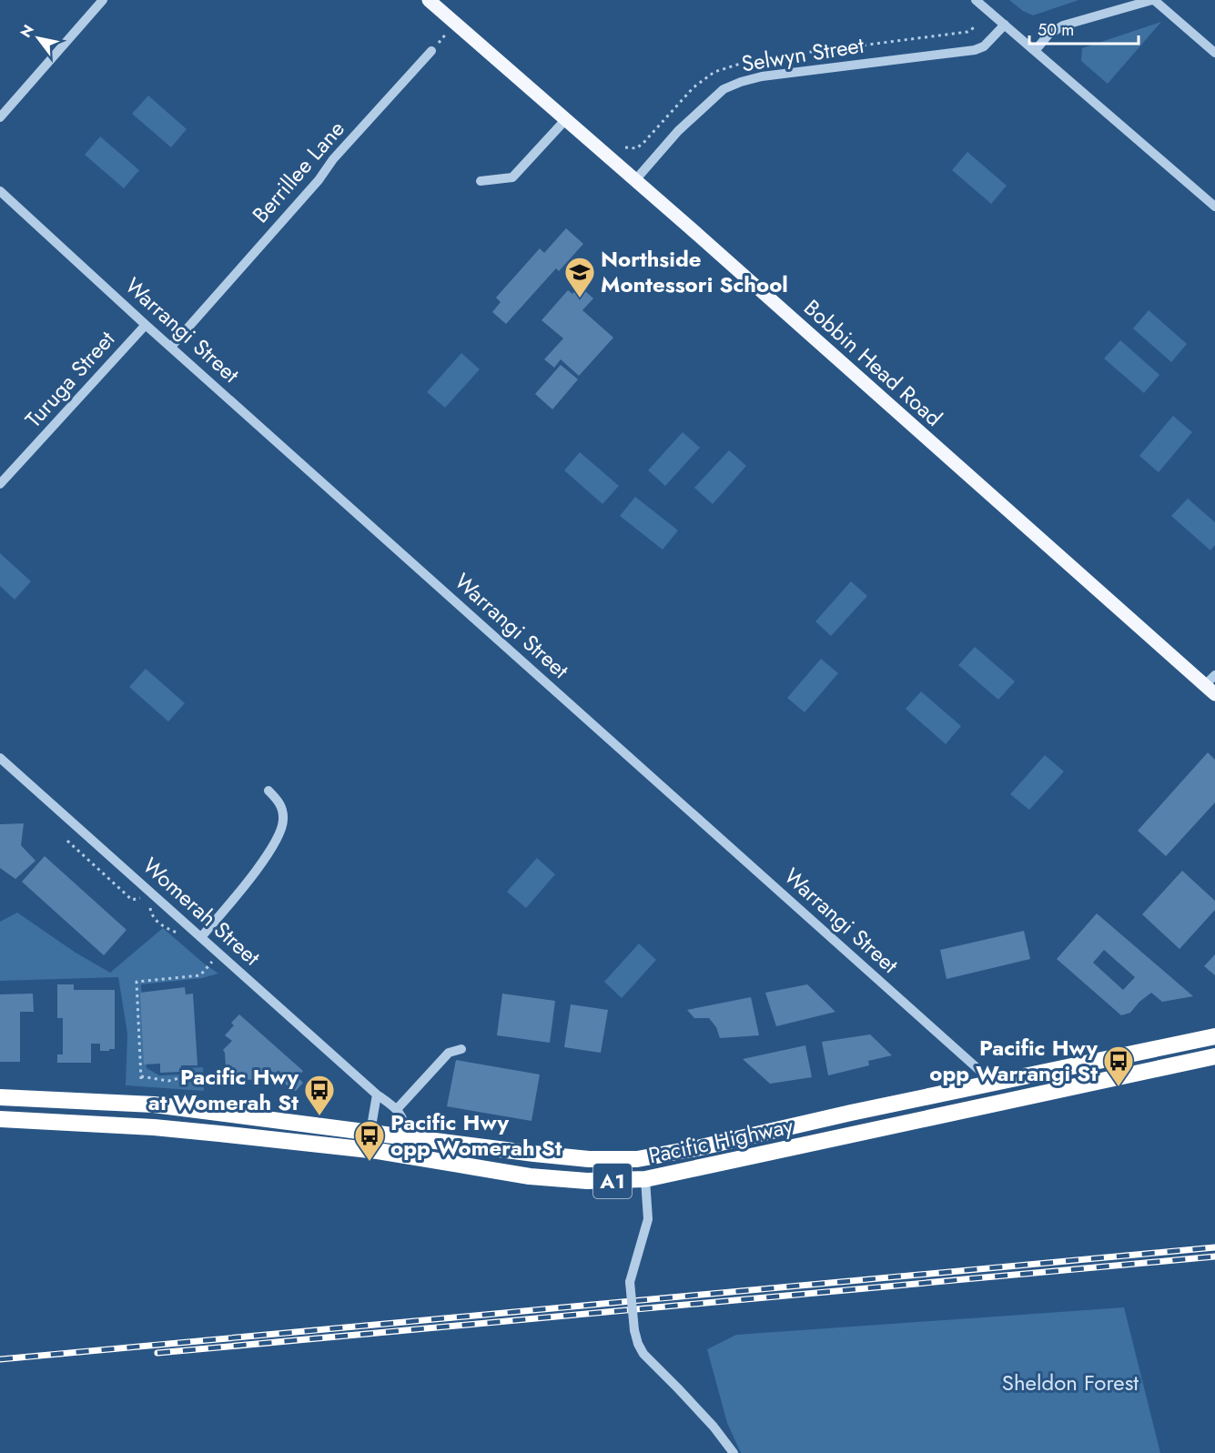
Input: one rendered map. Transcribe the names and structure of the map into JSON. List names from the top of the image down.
{
  "streets": {
    "highway": ["Pacific Highway", "A1"],
    "main road": ["Bobbin Head Road"],
    "street": [
      "Selwyn Street",
      "Berrillee Lane",
      "Warrangi Street",
      "Turuga Street",
      "Womerah Street"
    ]
  },
  "crossings": [
    ["Selwyn Street", "Bobbin Head Road"],
    ["Berrillee Lane", "Warrangi Street"],
    ["Warrangi Street", "Turuga Street"],
    ["Warrangi Street", "Pacific Highway"]
  ],
  "parks": ["Sheldon Forest"],
  "places": {
    "school or university": ["Northside Montessori School"],
    "bus stop": ["Pacific Hwy opp Warrangi St", "Pacific Hwy at Womerah St", "Pacific Hwy opp Womerah St"]
  },
  "scale_bar": "50 m",
  "north": "top left"
}
